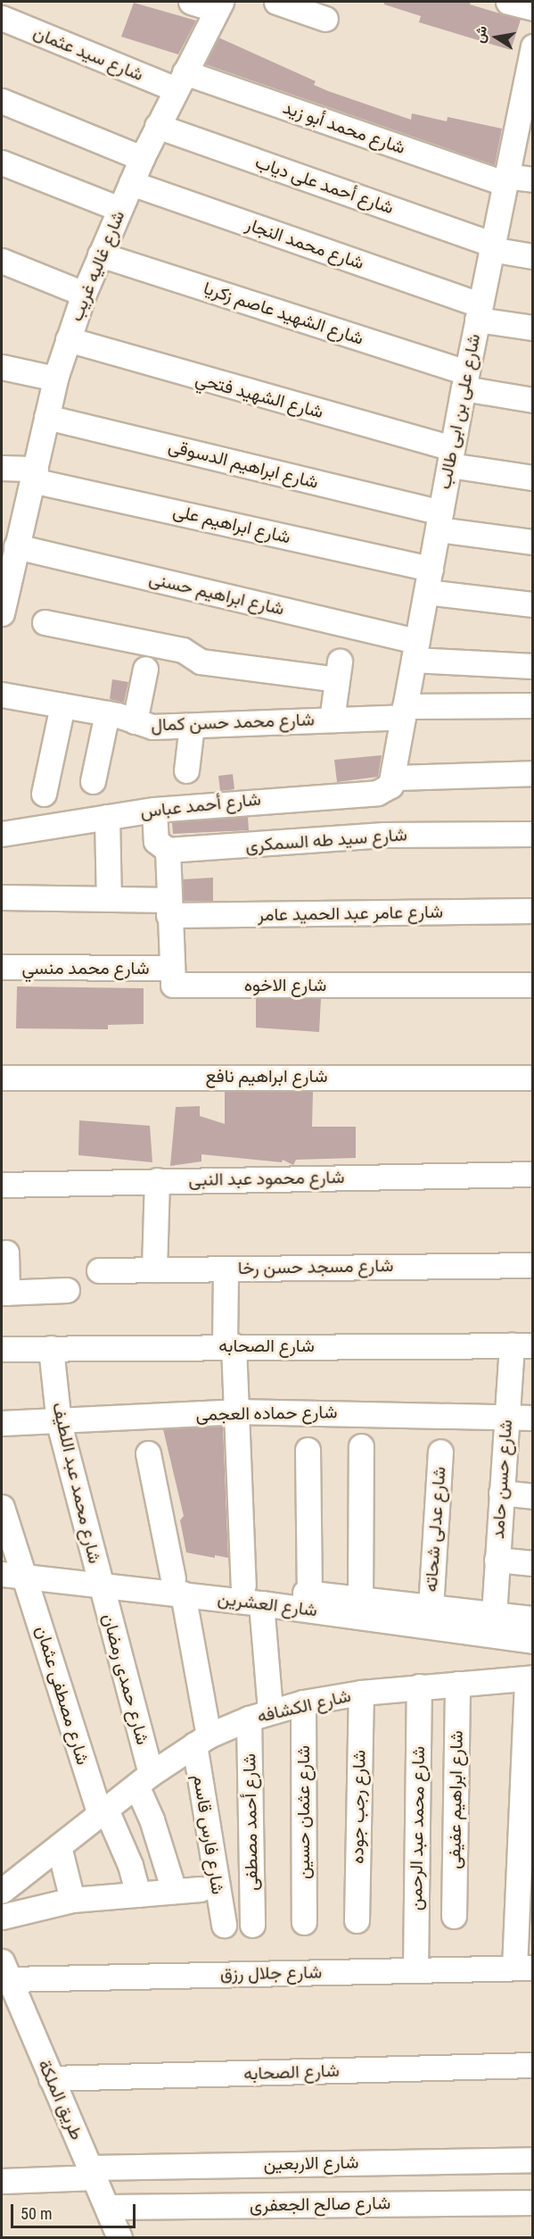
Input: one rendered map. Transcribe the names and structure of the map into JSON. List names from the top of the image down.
{
  "streets": {
    "street": [
      "شارع سيد عثمان",
      "شارع محمد أبو زيد",
      "شارع أحمد على دياب",
      "شارع محمد النجار",
      "شارع غاليه غريب",
      "شارع الشهيد عاصم زكريا",
      "شارع الشهيد فتحي",
      "شارع على بن ابى طالب",
      "شارع ابراهيم الدسوقى",
      "شارع ابراهيم على",
      "شارع ابراهيم حسنى",
      "شارع محمد حسن كمال",
      "شارع أحمد عباس",
      "شارع سيد طه السمكرى",
      "شارع عامر عبد الحميد عامر",
      "شارع محمد منسي",
      "شارع الاخوه",
      "شارع ابراهيم نافع",
      "شارع محمود عبد النبى",
      "شارع مسجد حسن رخا",
      "شارع الصحابه",
      "شارع حماده العجمى",
      "شارع حسن حامد",
      "شارع محمد عبد اللطيف",
      "شارع عدلى شحاته",
      "شارع العشرين",
      "شارع حمدى رمضان",
      "شارع مصطفى عثمان",
      "شارع الكشافه",
      "شارع ابراهيم عفيفى",
      "شارع رجب جوده",
      "شارع عثمان حسين",
      "شارع أحمد مصطفى",
      "شارع محمد عبد الرحمن",
      "شارع فارس قاسم",
      "شارع جلال رزق",
      "طريق الملكة",
      "شارع الاربعين",
      "شارع صالح الجعفرى"
    ]
  },
  "crossings": [
    ["شارع سيد عثمان", "شارع محمد أبو زيد"],
    ["شارع سيد عثمان", "شارع غاليه غريب"],
    ["شارع محمد أبو زيد", "شارع غاليه غريب"],
    ["شارع محمد أبو زيد", "شارع على بن ابى طالب"],
    ["شارع أحمد على دياب", "شارع غاليه غريب"],
    ["شارع أحمد على دياب", "شارع على بن ابى طالب"],
    ["شارع محمد النجار", "شارع غاليه غريب"],
    ["شارع محمد النجار", "شارع على بن ابى طالب"],
    ["شارع غاليه غريب", "شارع الشهيد عاصم زكريا"],
    ["شارع غاليه غريب", "شارع الشهيد فتحي"],
    ["شارع غاليه غريب", "شارع ابراهيم الدسوقى"],
    ["شارع غاليه غريب", "شارع ابراهيم على"],
    ["شارع غاليه غريب", "شارع ابراهيم حسنى"],
    ["شارع الشهيد عاصم زكريا", "شارع على بن ابى طالب"],
    ["شارع الشهيد فتحي", "شارع على بن ابى طالب"],
    ["شارع على بن ابى طالب", "شارع ابراهيم الدسوقى"],
    ["شارع على بن ابى طالب", "شارع ابراهيم على"],
    ["شارع على بن ابى طالب", "شارع ابراهيم حسنى"],
    ["شارع على بن ابى طالب", "شارع محمد حسن كمال"],
    ["شارع على بن ابى طالب", "شارع أحمد عباس"],
    ["شارع محمد منسي", "شارع الاخوه"],
    ["شارع الصحابه", "شارع حسن حامد"],
    ["شارع الصحابه", "شارع محمد عبد اللطيف"],
    ["شارع الصحابه", "طريق الملكة"],
    ["شارع حماده العجمى", "شارع حسن حامد"],
    ["شارع حماده العجمى", "شارع محمد عبد اللطيف"],
    ["شارع حسن حامد", "شارع العشرين"],
    ["شارع محمد عبد اللطيف", "شارع العشرين"],
    ["شارع محمد عبد اللطيف", "شارع حمدى رمضان"],
    ["شارع عدلى شحاته", "شارع العشرين"],
    ["شارع العشرين", "شارع حمدى رمضان"],
    ["شارع العشرين", "شارع مصطفى عثمان"],
    ["شارع العشرين", "شارع أحمد مصطفى"],
    ["شارع العشرين", "شارع فارس قاسم"],
    ["شارع حمدى رمضان", "شارع الكشافه"],
    ["شارع مصطفى عثمان", "شارع الكشافه"],
    ["شارع الكشافه", "شارع ابراهيم عفيفى"],
    ["شارع الكشافه", "شارع رجب جوده"],
    ["شارع الكشافه", "شارع عثمان حسين"],
    ["شارع الكشافه", "شارع أحمد مصطفى"],
    ["شارع الكشافه", "شارع محمد عبد الرحمن"],
    ["شارع الكشافه", "شارع فارس قاسم"],
    ["شارع محمد عبد الرحمن", "شارع جلال رزق"],
    ["شارع جلال رزق", "طريق الملكة"],
    ["طريق الملكة", "شارع الاربعين"],
    ["طريق الملكة", "شارع صالح الجعفرى"]
  ],
  "scale_bar": "50 m",
  "north": "left"
}
